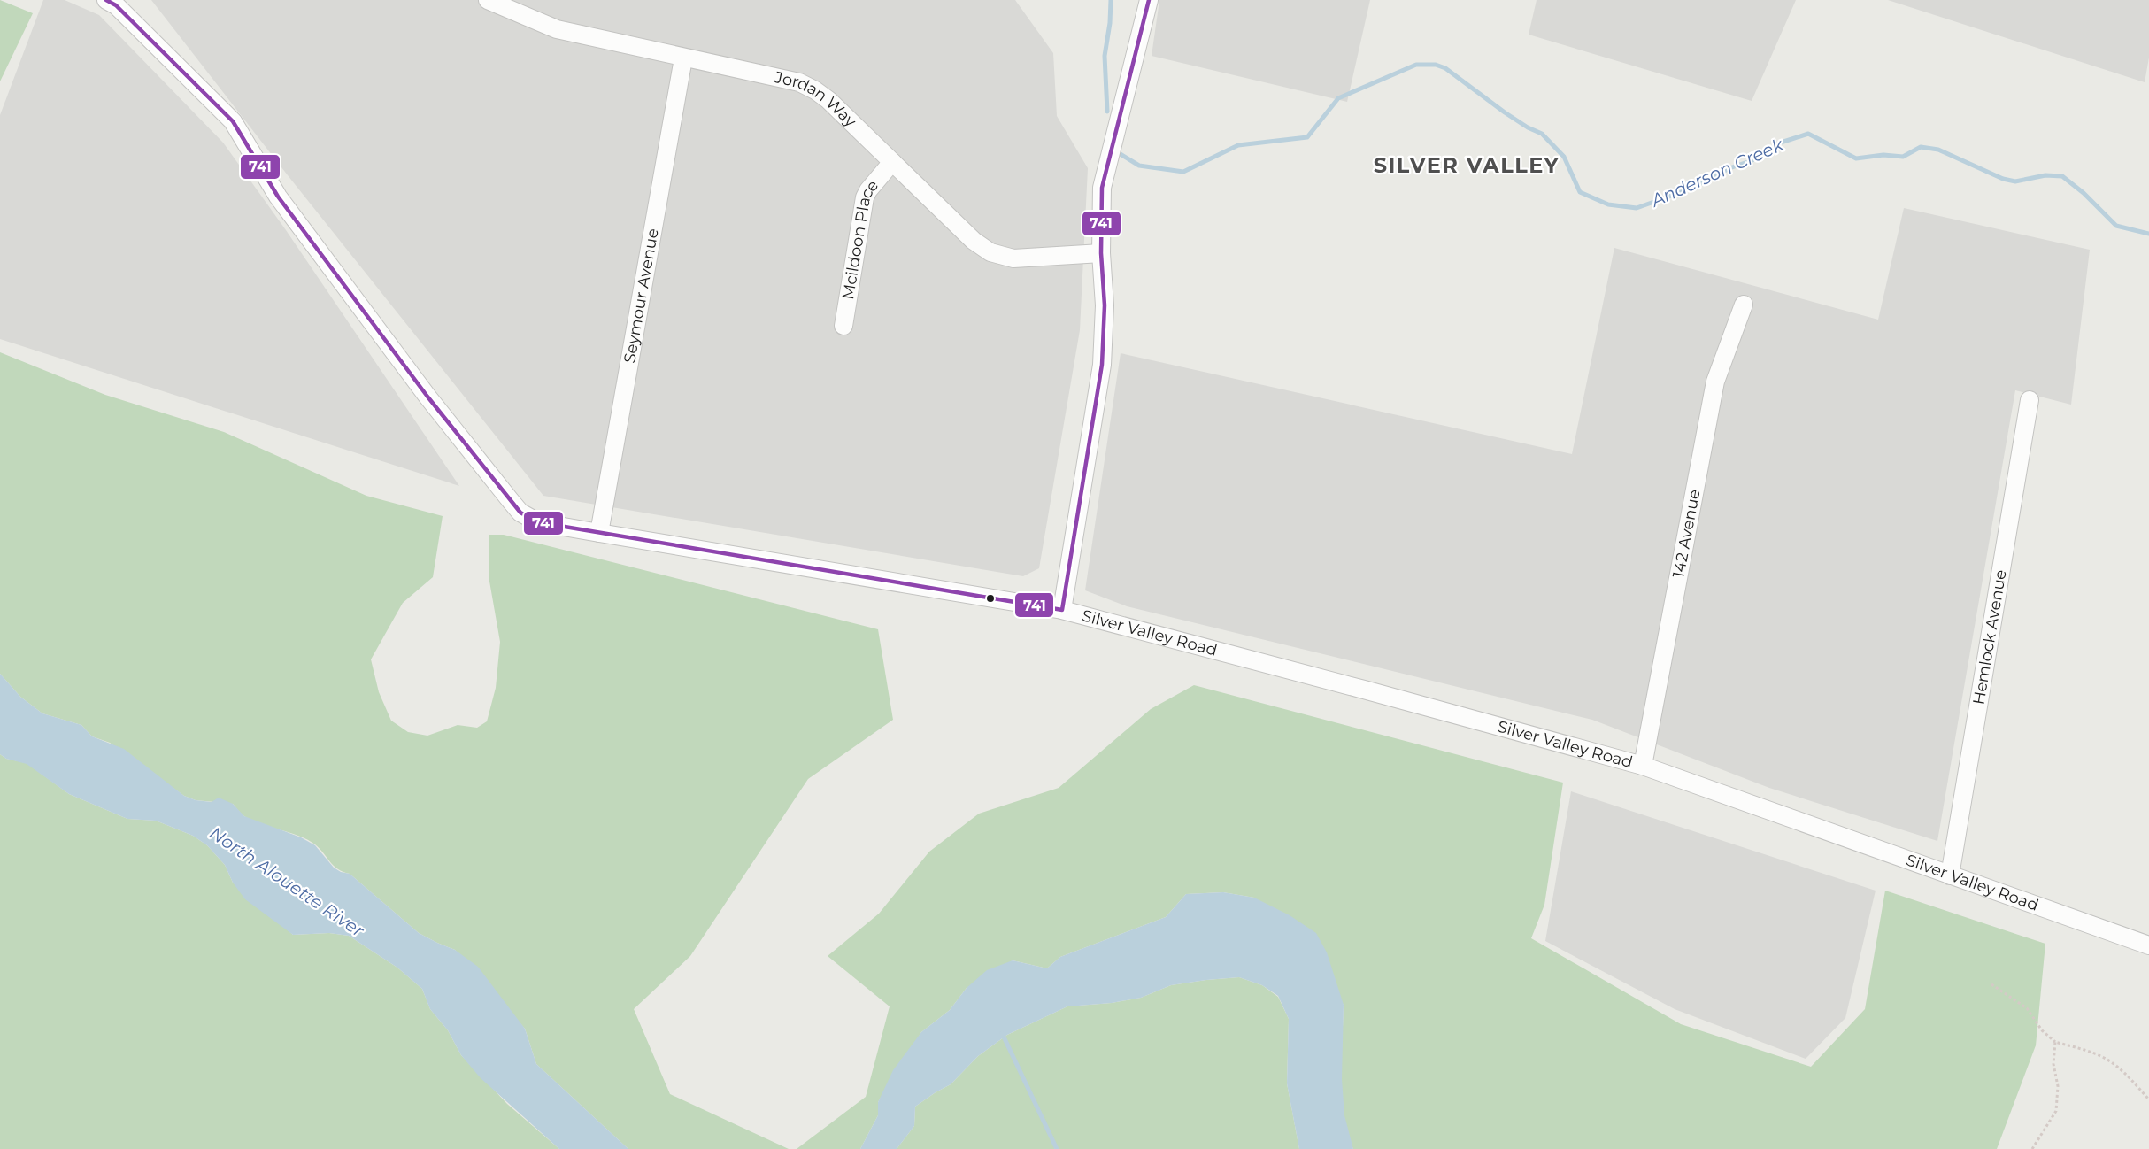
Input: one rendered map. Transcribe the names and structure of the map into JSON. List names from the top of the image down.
{
  "streets": {
    "street": [
      "Jordan Way",
      "Mcildoon Place",
      "Seymour Avenue",
      "142 Avenue",
      "Silver Valley Road",
      "Hemlock Avenue"
    ]
  },
  "crossings": [
    ["Jordan Way", "Mcildoon Place"],
    ["Jordan Way", "Seymour Avenue"],
    ["Seymour Avenue", "Silver Valley Road"],
    ["142 Avenue", "Silver Valley Road"],
    ["Silver Valley Road", "Hemlock Avenue"]
  ],
  "districts": ["SILVER VALLEY"],
  "water": ["Anderson Creek", "North Alouette River"],
  "lines": ["transit line 741"]
}
